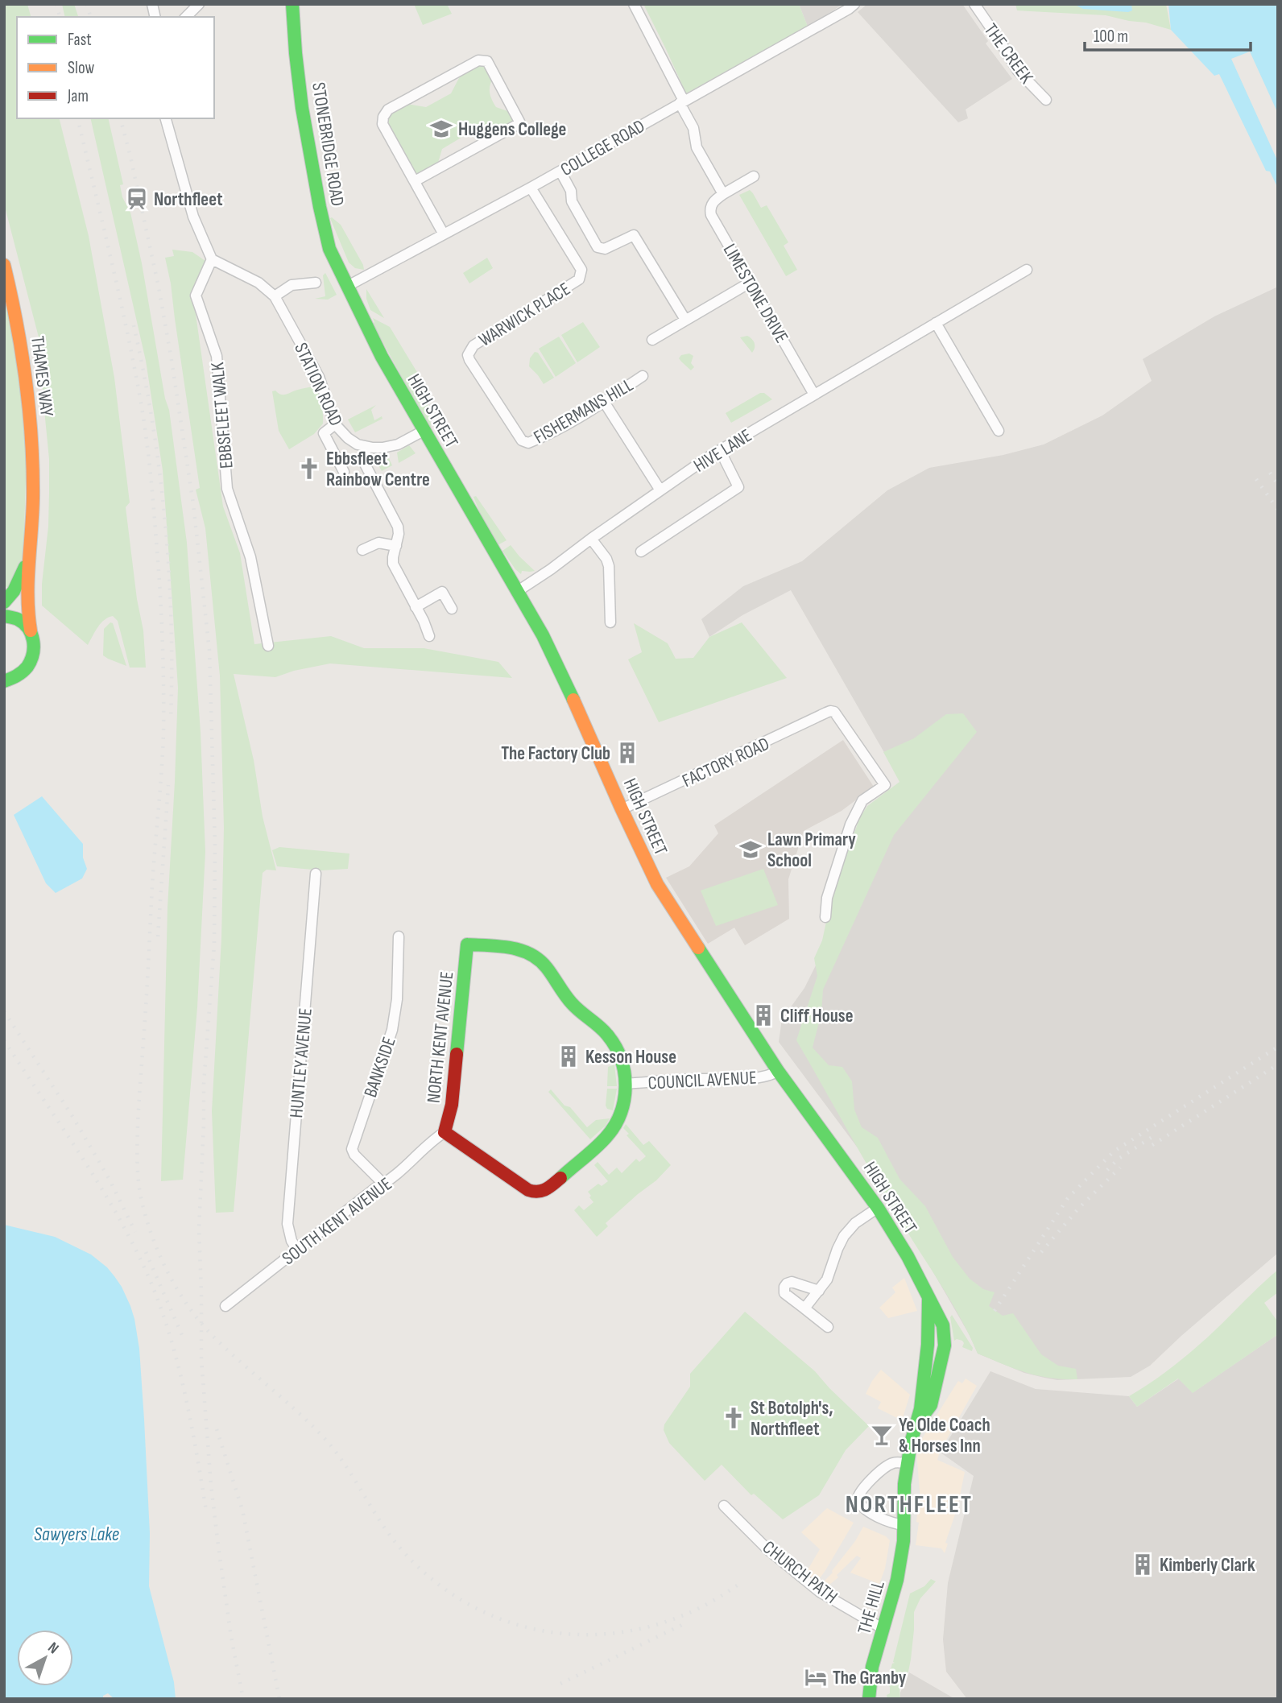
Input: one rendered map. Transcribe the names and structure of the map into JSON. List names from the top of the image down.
{
  "streets": {
    "main road": [
      "STONEBRIDGE ROAD",
      "THAMES WAY",
      "HIGH STREET",
      "NORTH KENT AVENUE",
      "THE HILL"
    ],
    "street": [
      "THE CREEK",
      "COLLEGE ROAD",
      "LIMESTONE DRIVE",
      "WARWICK PLACE",
      "STATION ROAD",
      "FISHERMANS HILL",
      "EBBSFLEET WALK",
      "HIVE LANE",
      "FACTORY ROAD",
      "HUNTLEY AVENUE",
      "BANKSIDE",
      "COUNCIL AVENUE",
      "SOUTH KENT AVENUE",
      "CHURCH PATH"
    ]
  },
  "crossings": [
    ["STONEBRIDGE ROAD", "COLLEGE ROAD"],
    ["STONEBRIDGE ROAD", "HIGH STREET"],
    ["COLLEGE ROAD", "WARWICK PLACE"],
    ["COLLEGE ROAD", "HIGH STREET"],
    ["LIMESTONE DRIVE", "HIVE LANE"],
    ["WARWICK PLACE", "FISHERMANS HILL"],
    ["HIGH STREET", "HIVE LANE"],
    ["HIGH STREET", "FACTORY ROAD"],
    ["HIGH STREET", "COUNCIL AVENUE"],
    ["HIGH STREET", "THE HILL"],
    ["NORTH KENT AVENUE", "COUNCIL AVENUE"],
    ["NORTH KENT AVENUE", "SOUTH KENT AVENUE"],
    ["HUNTLEY AVENUE", "SOUTH KENT AVENUE"],
    ["BANKSIDE", "SOUTH KENT AVENUE"],
    ["CHURCH PATH", "THE HILL"]
  ],
  "districts": ["NORTHFLEET"],
  "water": ["Sawyers Lake"],
  "places": {
    "school or university": ["Huggens College", "Lawn Primary School"],
    "station": ["Northfleet"],
    "church": ["Ebbsfleet Rainbow Centre", "St Botolph's, Northfleet"],
    "building": [
      "The Factory Club",
      "Cliff House",
      "Kesson House",
      "Kimberly Clark"
    ],
    "bar": ["Ye Olde Coach & Horses Inn"],
    "hotel": ["The Granby"]
  },
  "legend": ["Fast", "Slow", "Jam"],
  "scale_bar": "100 m",
  "north": "top right"
}
